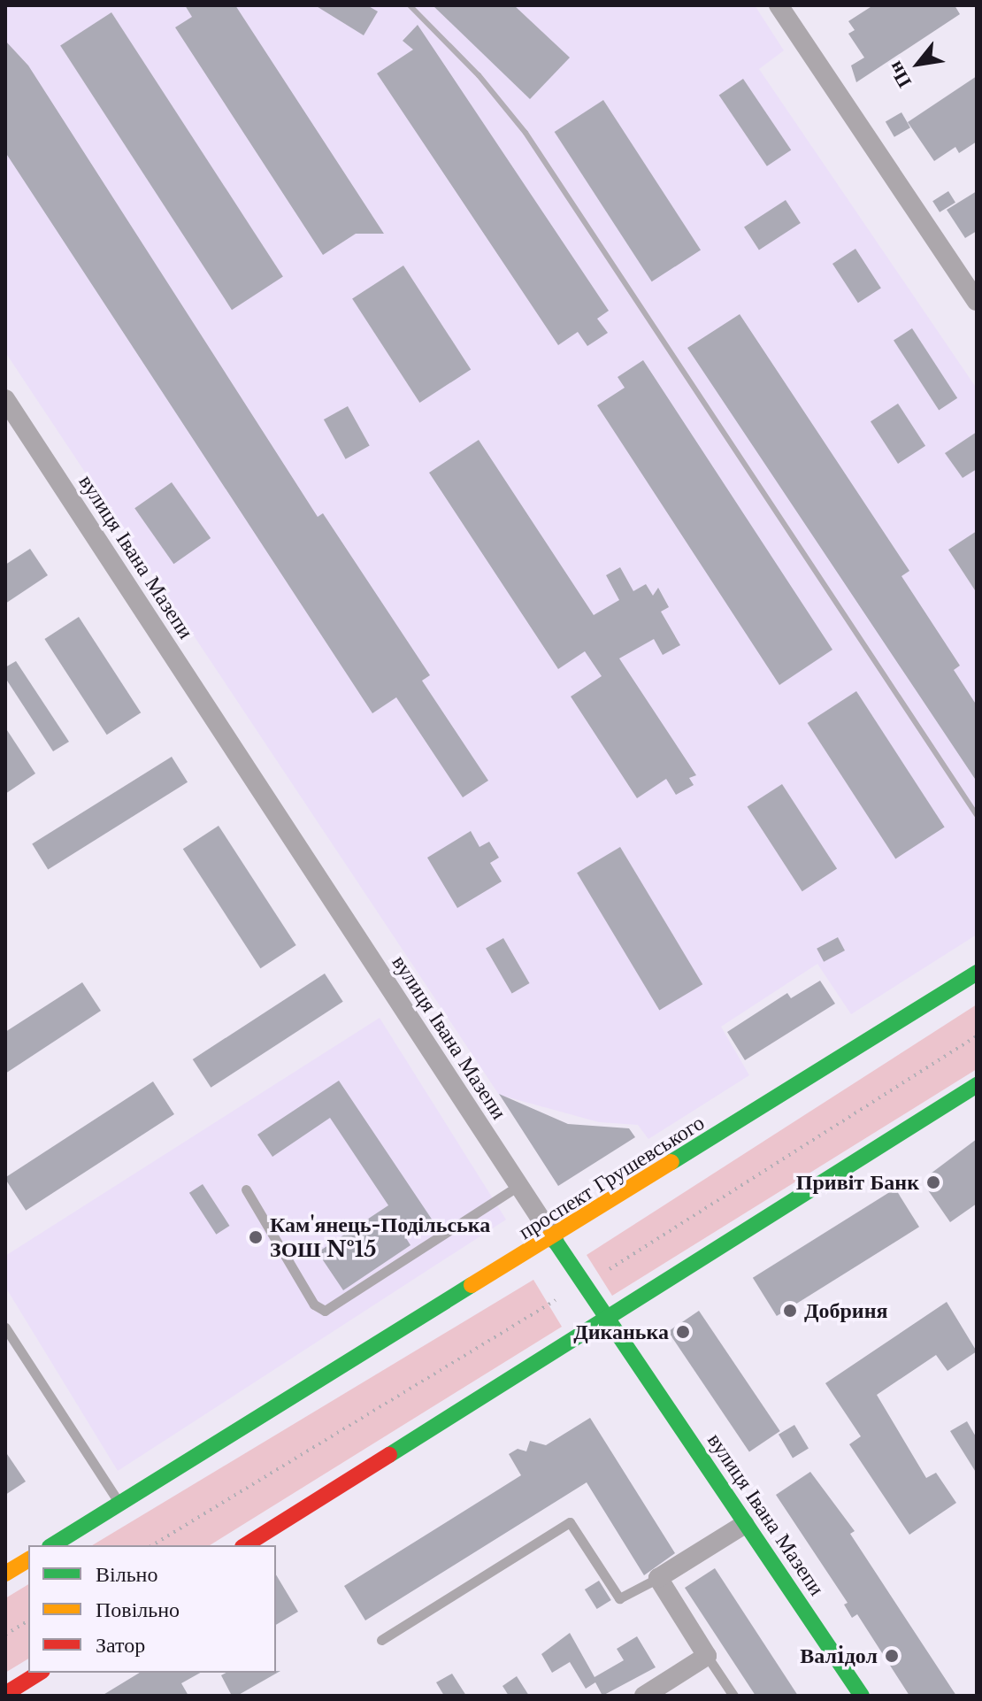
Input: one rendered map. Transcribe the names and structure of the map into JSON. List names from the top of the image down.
{
  "streets": {
    "main road": ["вулиця Івана Мазепи", "проспект Грушевського"]
  },
  "crossings": [
    ["вулиця Івана Мазепи", "проспект Грушевського"]
  ],
  "places": [
    "Привіт Банк",
    "Кам'янець-Подільська ЗОШ №15",
    "Добриня",
    "Диканька",
    "Валiдол"
  ],
  "legend": ["Вільно", "Повільно", "Затор"],
  "north": "bottom left"
}
